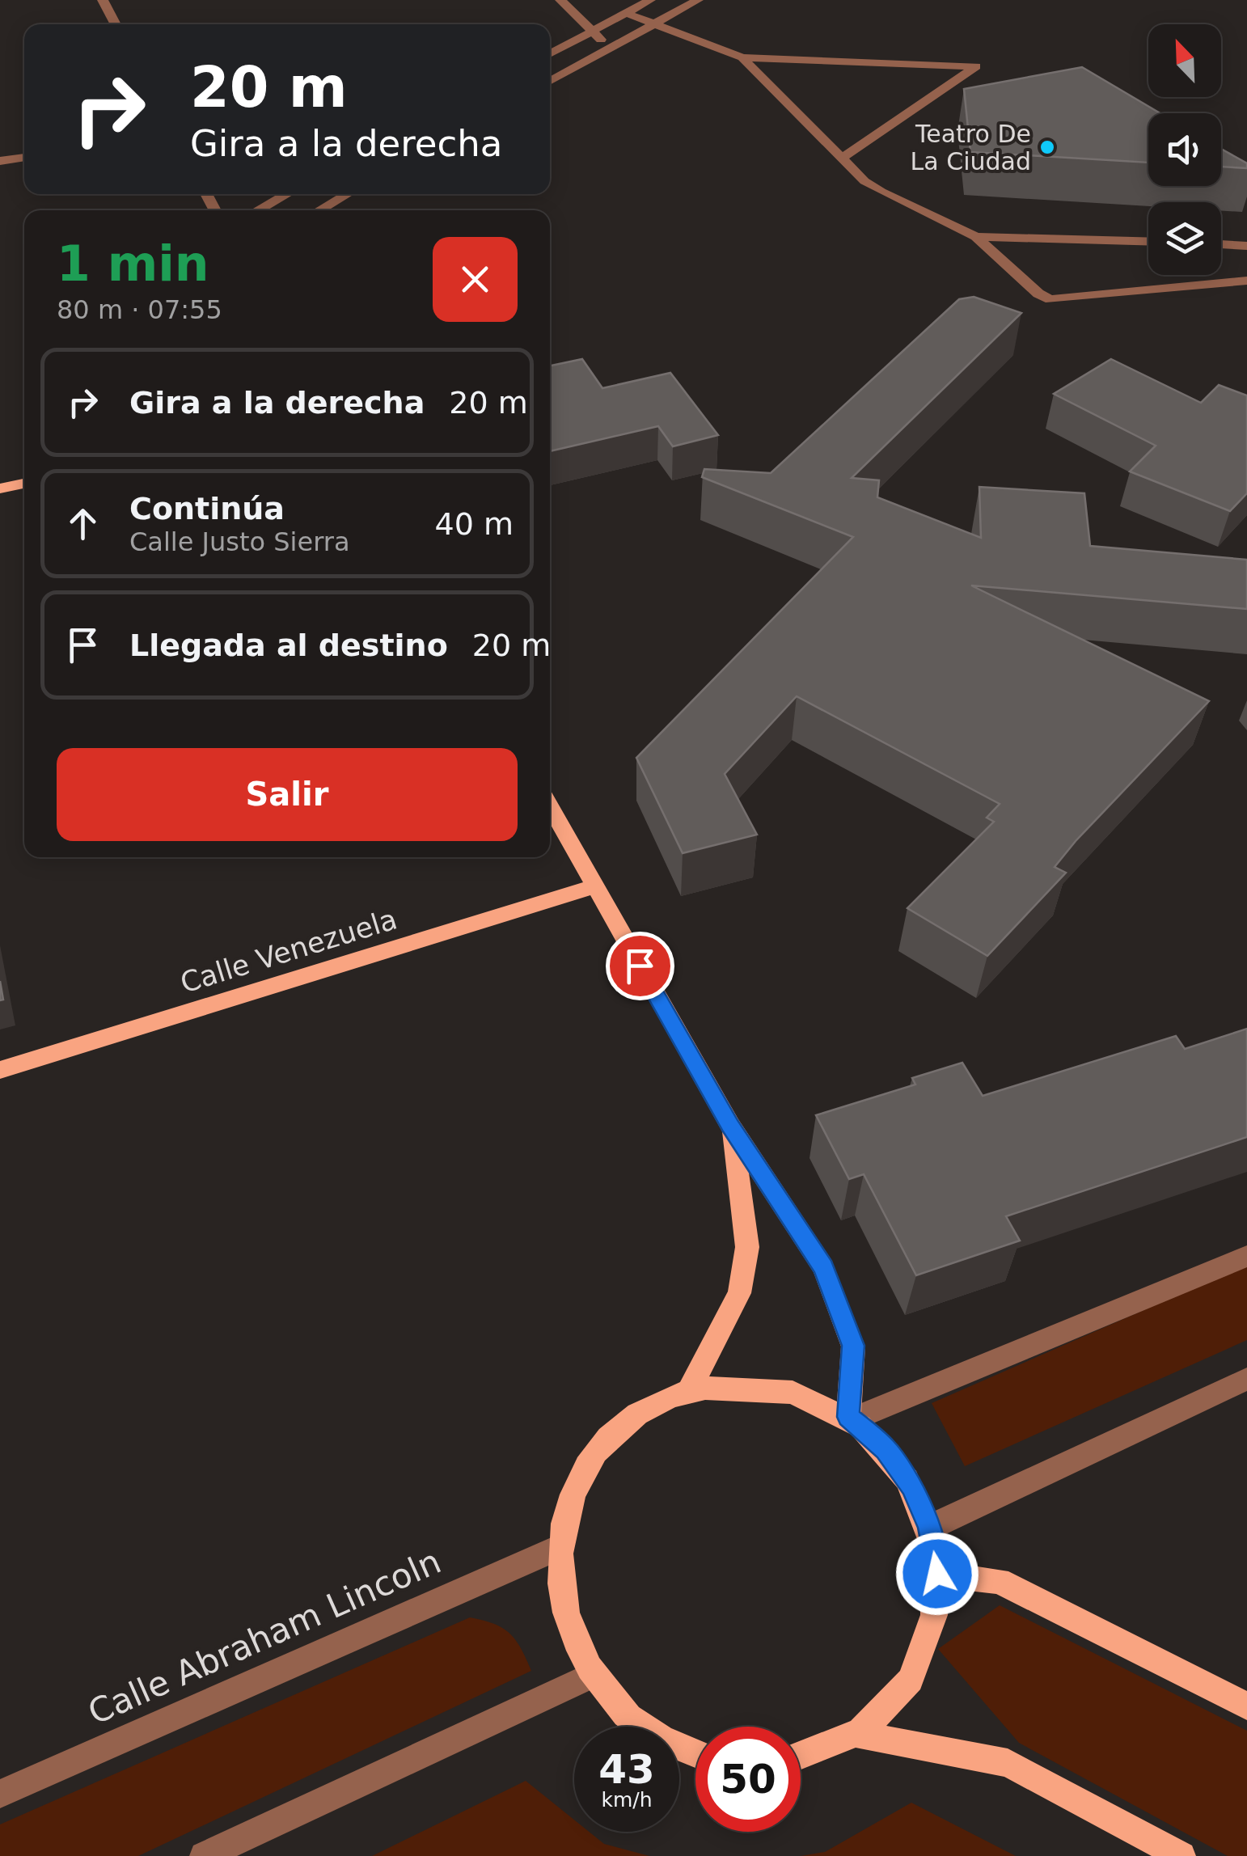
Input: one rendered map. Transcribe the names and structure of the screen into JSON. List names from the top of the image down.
{
  "streets": {
    "main road": ["Calle Venezuela"],
    "street": ["Calle Abraham Lincoln"]
  },
  "places": ["Teatro De La Ciudad"],
  "north": "top left",
  "page": {
    "turn": ["20 m", "Gira a la derecha"],
    "heading": ["1 min", "80 m · 07:55"],
    "list": [
      {
        "name": "Gira a la derecha",
        "value": "20 m"
      },
      {
        "name": "Continúa",
        "note": "Calle Justo Sierra",
        "value": "40 m"
      },
      {
        "name": "Llegada al destino",
        "value": "20 m"
      }
    ],
    "buttons": "Salir",
    "speed": "43 km/h",
    "limit": "50"
  }
}
